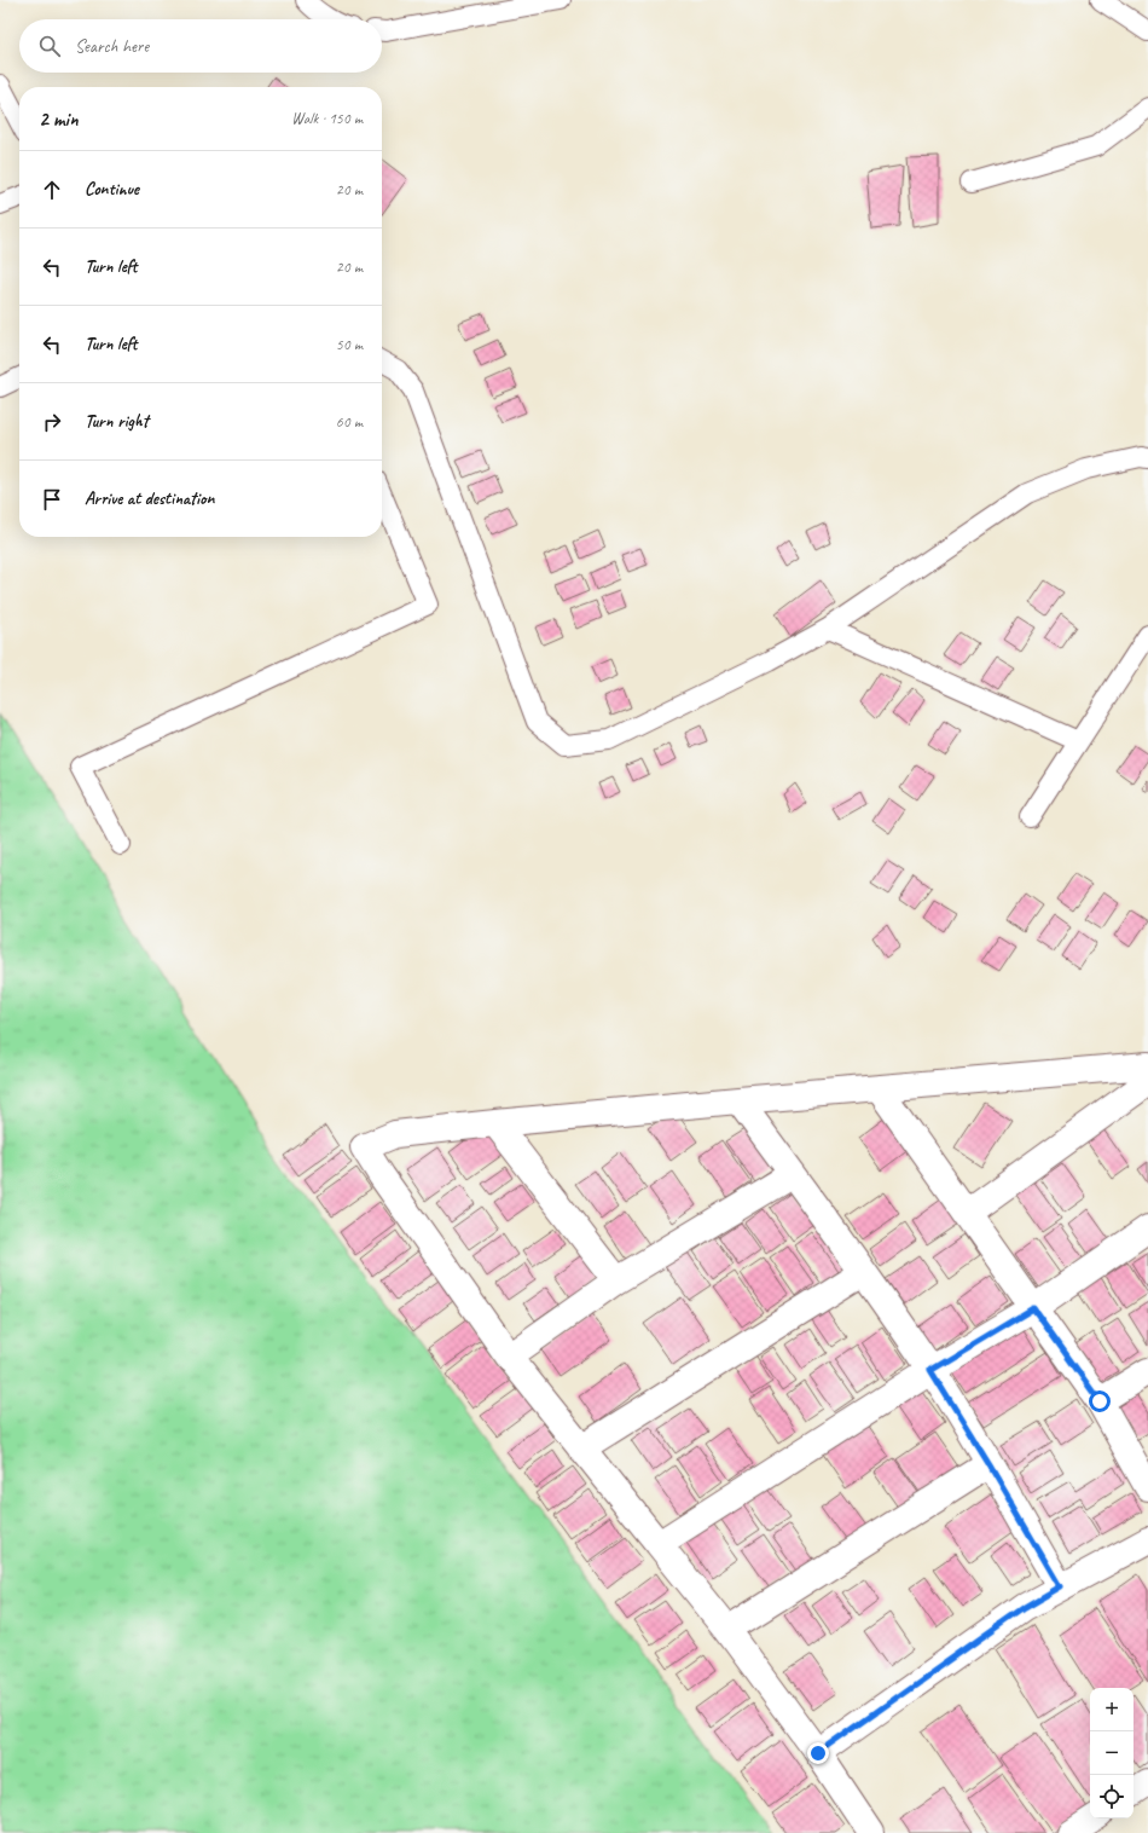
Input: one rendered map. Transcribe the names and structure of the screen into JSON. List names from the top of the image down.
{
  "page": {
    "search": "Search here",
    "heading": ["2 min", "Walk · 150 m"],
    "list": [
      ["Continue", "20 m"],
      ["Turn left", "20 m"],
      ["Turn left", "50 m"],
      ["Turn right", "60 m"],
      "Arrive at destination"
    ],
    "map_buttons": ["+", "−"]
  }
}
